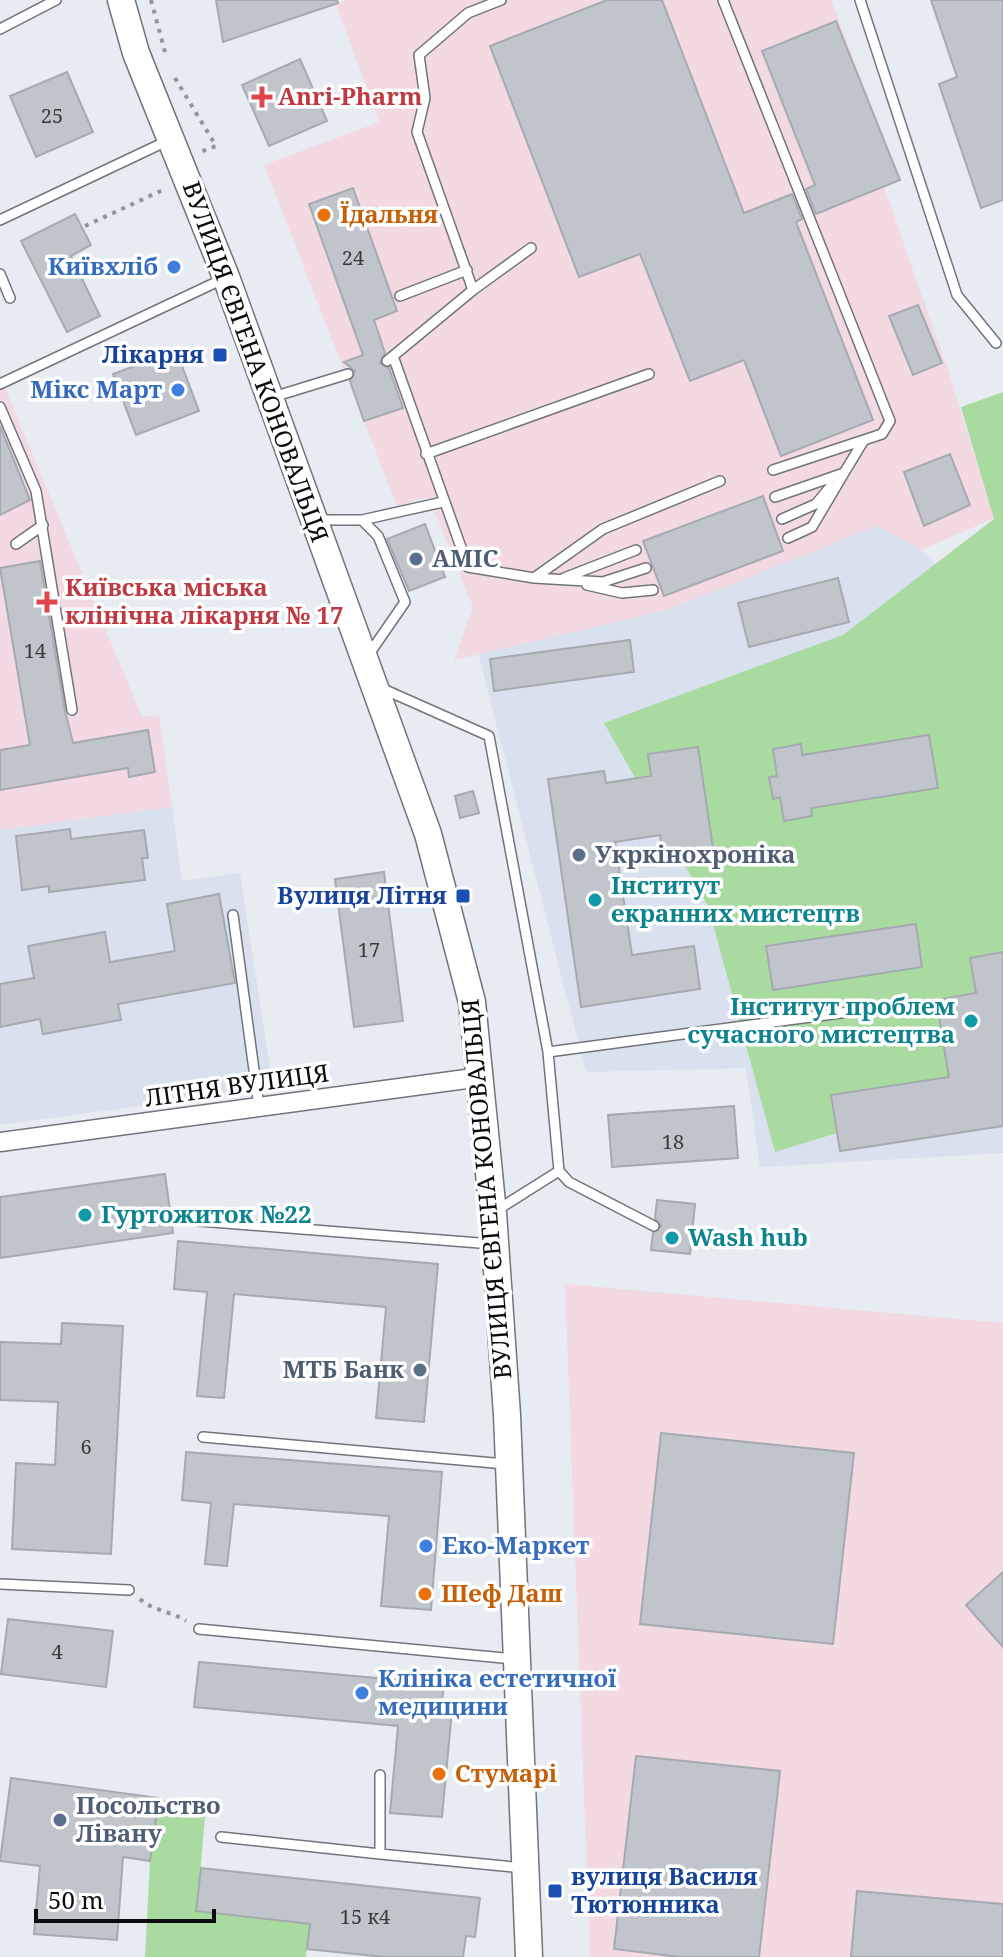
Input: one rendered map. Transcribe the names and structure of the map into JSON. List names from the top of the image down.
{
  "streets": {
    "main road": ["ВУЛИЦЯ ЄВГЕНА КОНОВАЛЬЦЯ"],
    "street": ["ЛІТНЯ ВУЛИЦЯ"]
  },
  "crossings": [
    ["ВУЛИЦЯ ЄВГЕНА КОНОВАЛЬЦЯ", "ЛІТНЯ ВУЛИЦЯ"]
  ],
  "places": {
    "health": ["Anri-Pharm", "Київська міська клінічна лікарня № 17"],
    "other": [
      "Їдальня",
      "Київхліб",
      "Мікс Март",
      "AMIC",
      "Укркінохроніка",
      "Інститут екранних мистецтв",
      "Інститут проблем сучасного мистецтва",
      "Гуртожиток №22",
      "Wash hub",
      "МТБ Банк",
      "Еко-Маркет",
      "Шеф Даш",
      "Клініка естетичної медицини",
      "Стумарі",
      "Посольство Лівану"
    ],
    "transit": ["Лікарня", "Вулиця Літня", "вулиця Василя Тютюнника"]
  },
  "house_numbers": [
    "25",
    "24",
    "14",
    "17",
    "18",
    "6",
    "4",
    "15 к4"
  ],
  "scale_bar": "50 m"
}
